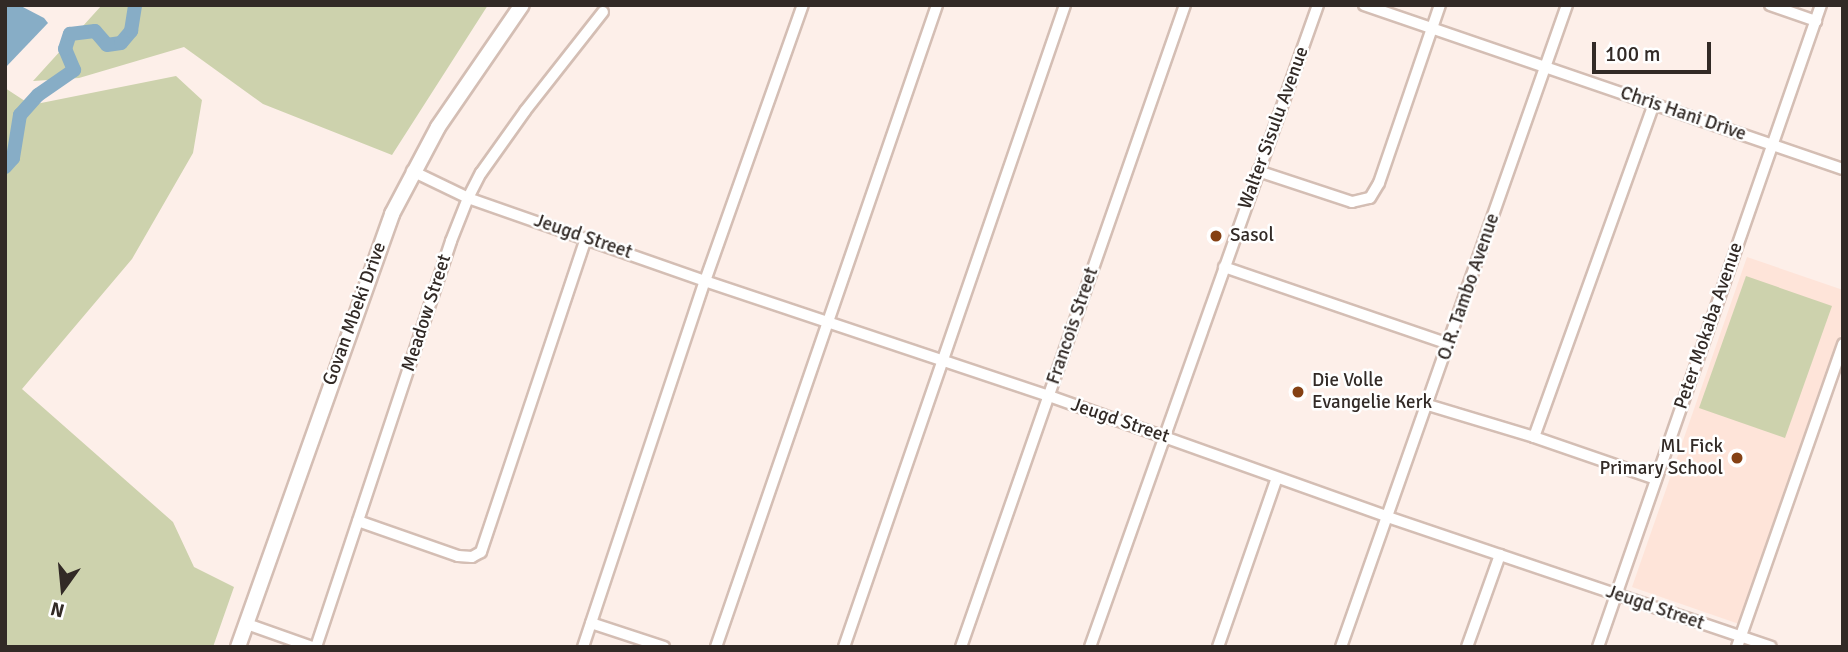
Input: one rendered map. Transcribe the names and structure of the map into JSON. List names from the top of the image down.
{
  "streets": {
    "main road": ["Govan Mbeki Drive"],
    "street": [
      "Chris Hani Drive",
      "Walter Sisulu Avenue",
      "Jeugd Street",
      "O.R. Tambo Avenue",
      "Meadow Street",
      "Francois Street",
      "Peter Mokaba Avenue"
    ]
  },
  "crossings": [
    ["Chris Hani Drive", "O.R. Tambo Avenue"],
    ["Chris Hani Drive", "Peter Mokaba Avenue"],
    ["Walter Sisulu Avenue", "Jeugd Street"],
    ["Jeugd Street", "O.R. Tambo Avenue"],
    ["Jeugd Street", "Meadow Street"],
    ["Jeugd Street", "Govan Mbeki Drive"],
    ["Jeugd Street", "Francois Street"],
    ["Jeugd Street", "Peter Mokaba Avenue"]
  ],
  "places": ["Sasol", "Die Volle Evangelie Kerk", "ML Fick Primary School"],
  "scale_bar": "100 m",
  "north": "bottom"
}
